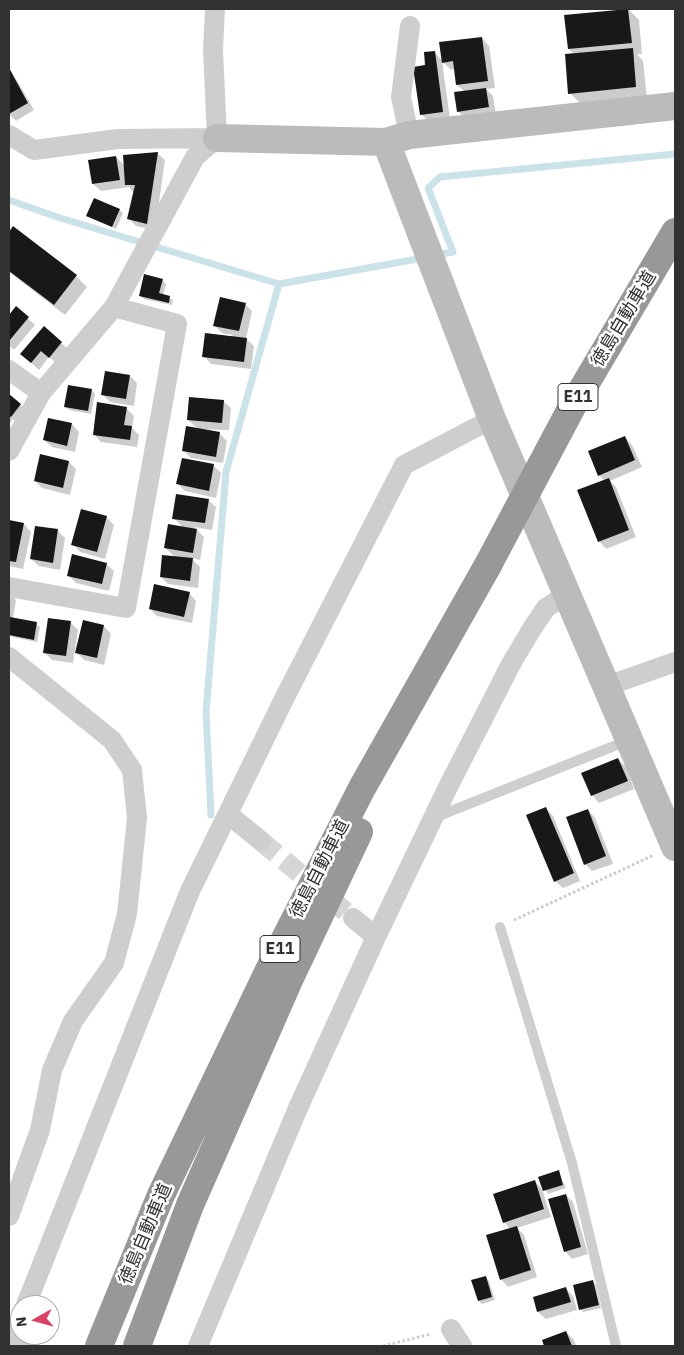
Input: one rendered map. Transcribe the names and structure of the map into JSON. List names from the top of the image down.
{
  "streets": {
    "highway": ["徳島自動車道", "E11"]
  },
  "north": "left"
}
